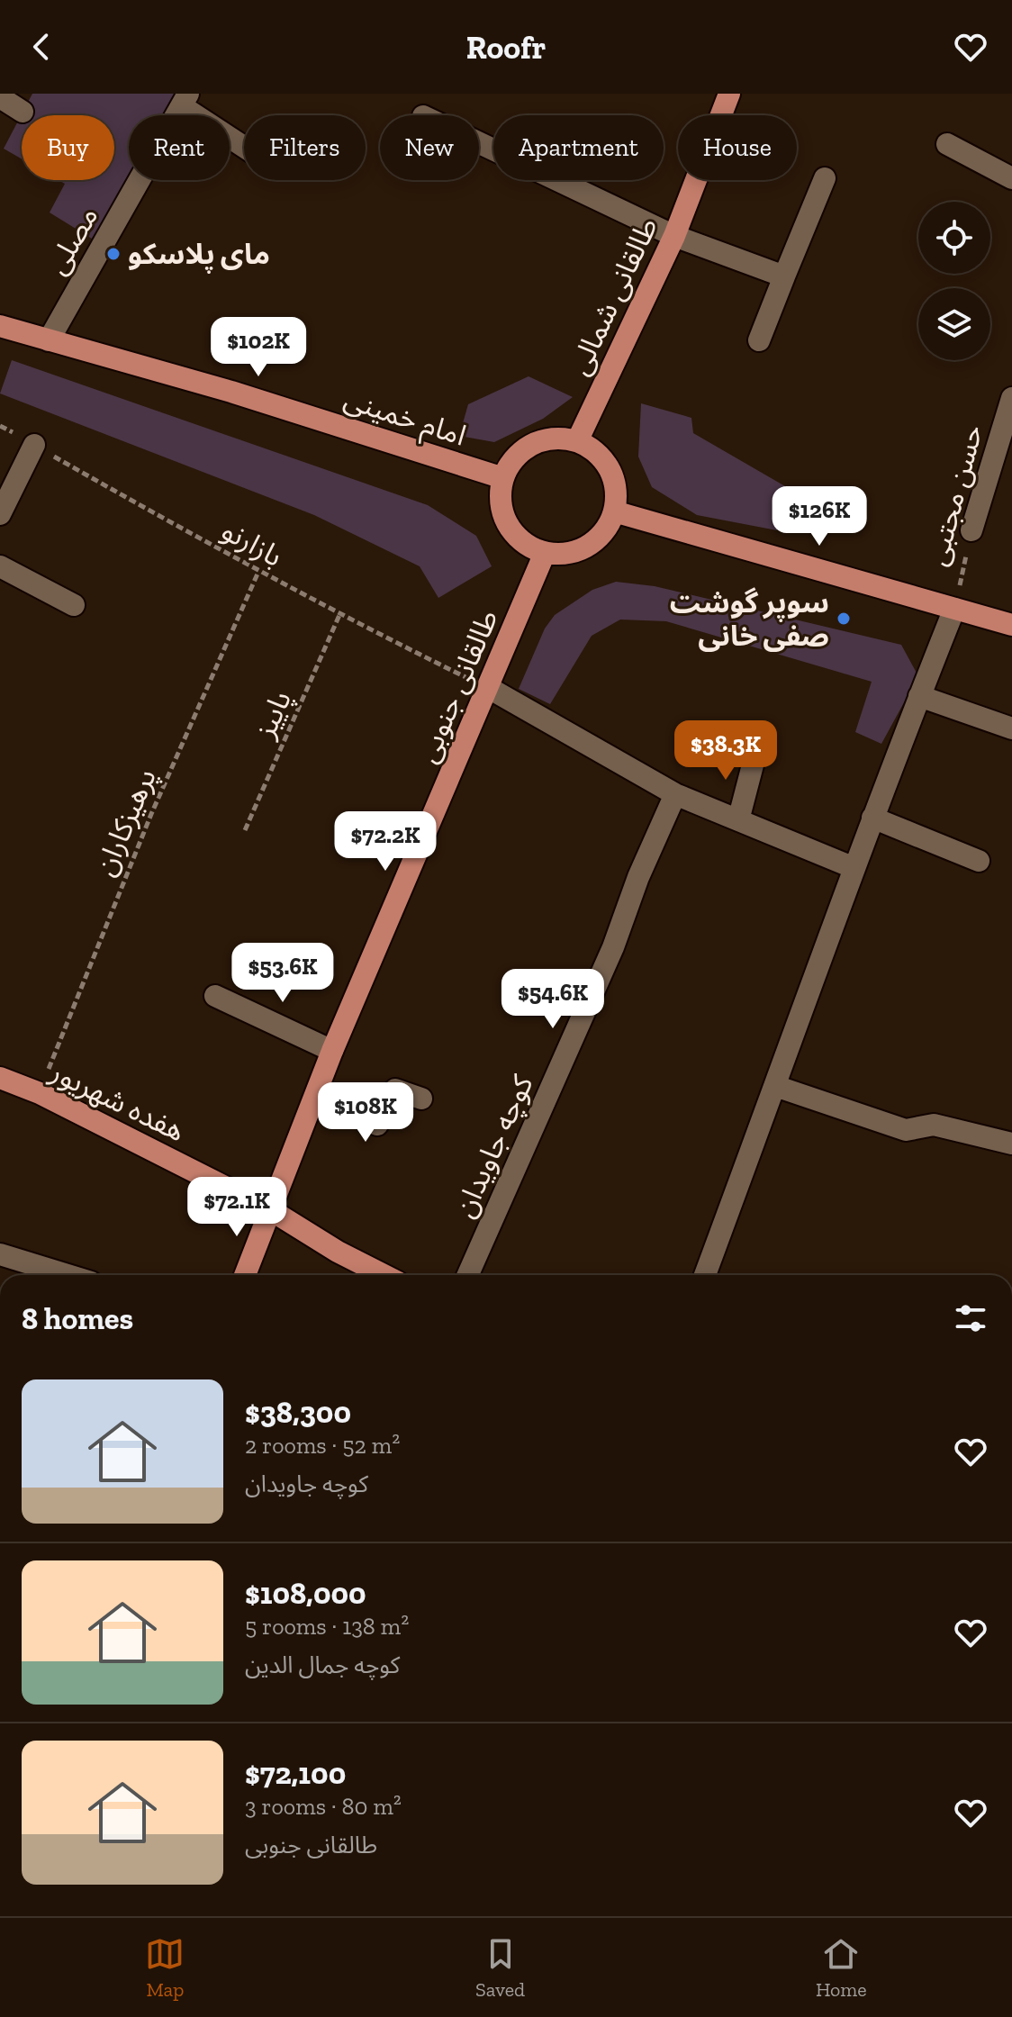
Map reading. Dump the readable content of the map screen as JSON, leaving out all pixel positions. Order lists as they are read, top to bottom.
{
  "streets": {
    "main road": [
      "طالقانی شمالی",
      "امام خمینی",
      "طالقانی جنوبی",
      "هفده شهریور"
    ],
    "street": ["مصلی", "حسن مجتبی", "کوچه جاویدان"],
    "path": ["بازارنو", "پاییز", "پرهیزکاران"]
  },
  "crossings": [
    ["مصلی", "امام خمینی"],
    ["طالقانی شمالی", "امام خمینی"],
    ["طالقانی شمالی", "طالقانی جنوبی"],
    ["امام خمینی", "طالقانی جنوبی"],
    ["بازارنو", "طالقانی جنوبی"],
    ["بازارنو", "پاییز"],
    ["بازارنو", "پرهیزکاران"],
    ["طالقانی جنوبی", "هفده شهریور"],
    ["پرهیزکاران", "هفده شهریور"]
  ],
  "places": ["مای پلاسکو", "سوپر گوشت صفی خانی"],
  "page": {
    "header": "Roofr",
    "chip": [
      "Buy",
      "Rent",
      "Filters",
      "New",
      "Apartment",
      "House"
    ],
    "price": [
      "$102K",
      "$126K",
      "$38.3K",
      "$72.2K",
      "$53.6K",
      "$54.6K",
      "$108K",
      "$72.1K"
    ],
    "heading": "8 homes",
    "list": [
      {
        "name": "$38,300",
        "note": "2 rooms · 52 m² · کوچه جاویدان"
      },
      {
        "name": "$108,000",
        "note": "5 rooms · 138 m² · کوچه جمال الدین"
      },
      {
        "name": "$72,100",
        "note": "3 rooms · 80 m² · طالقانی جنوبی"
      }
    ],
    "tabs": ["Map", "Saved", "Home"]
  }
}
